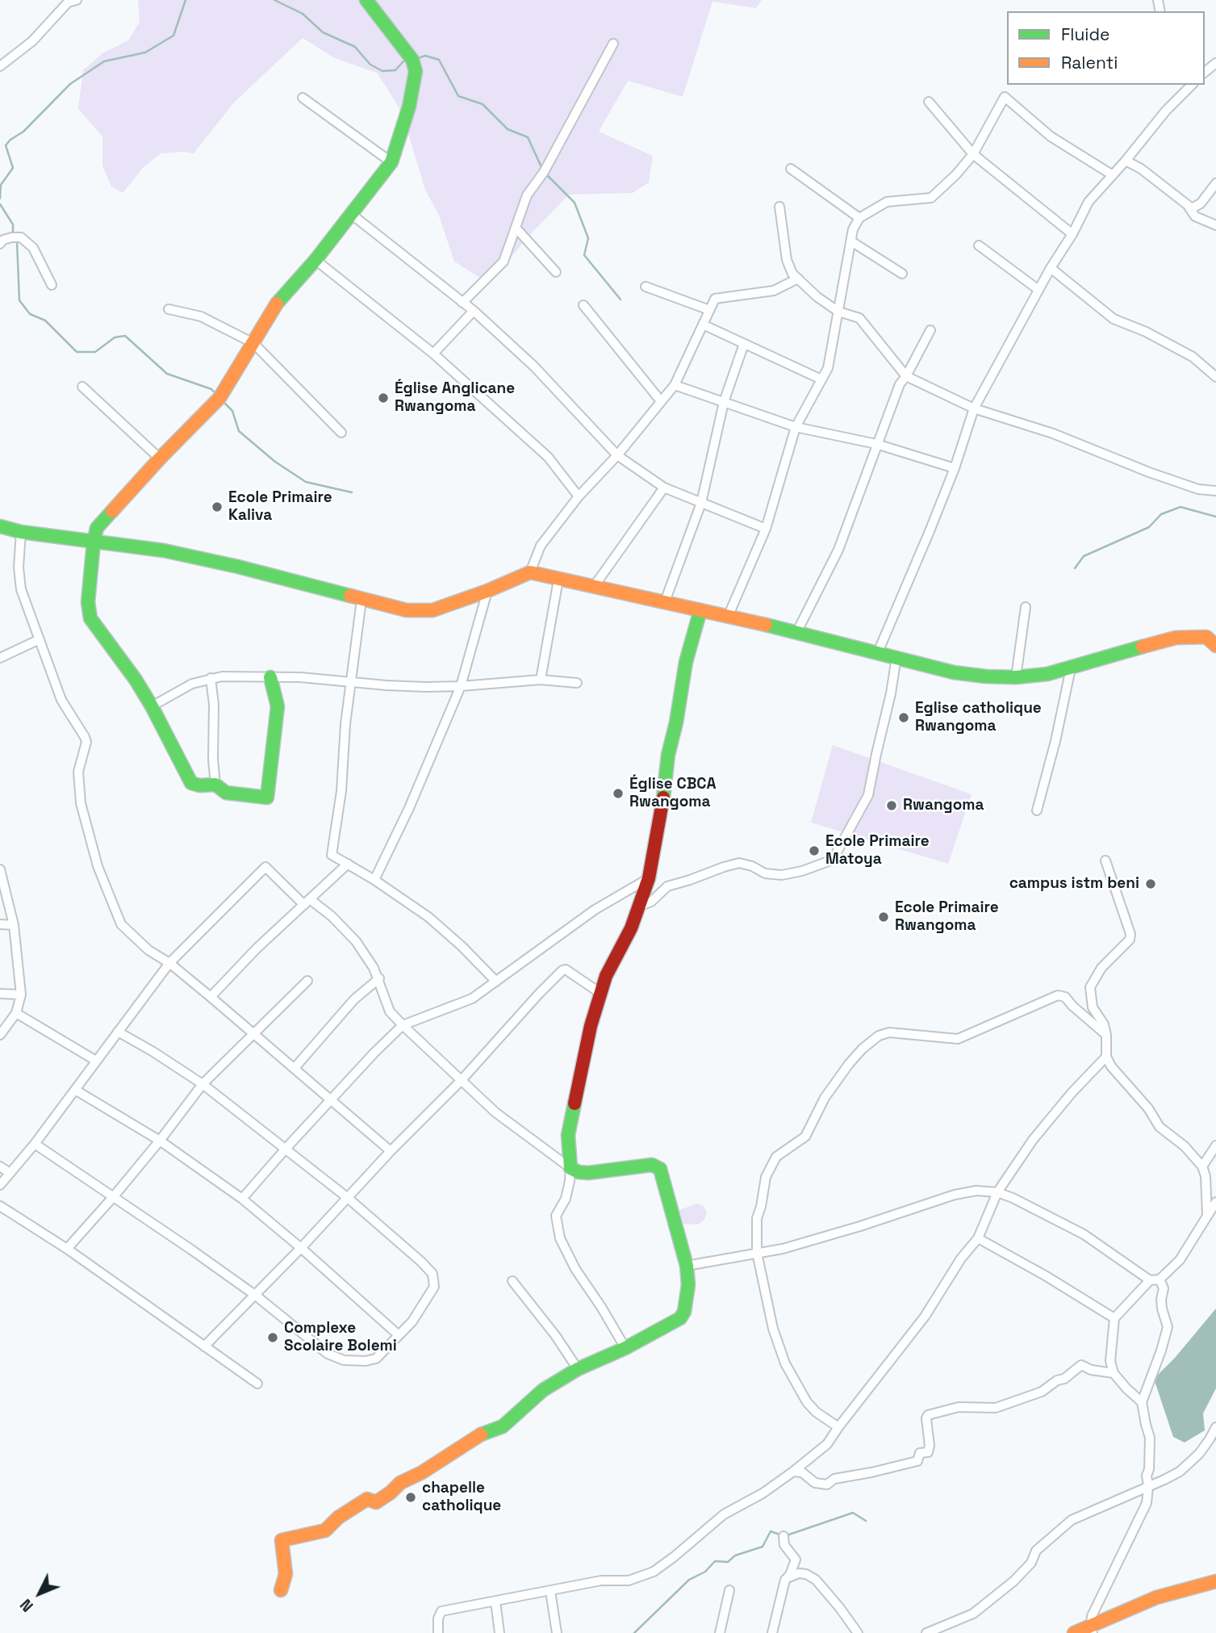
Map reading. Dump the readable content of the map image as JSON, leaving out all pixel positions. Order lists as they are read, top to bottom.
{
  "places": [
    "Église Anglicane Rwangoma",
    "Ecole Primaire Kaliva",
    "Eglise catholique Rwangoma",
    "Église CBCA Rwangoma",
    "Rwangoma",
    "Ecole Primaire Matoya",
    "campus istm beni",
    "Ecole Primaire Rwangoma",
    "Complexe Scolaire Bolemi",
    "chapelle catholique"
  ],
  "legend": ["Fluide", "Ralenti"],
  "north": "bottom left"
}
